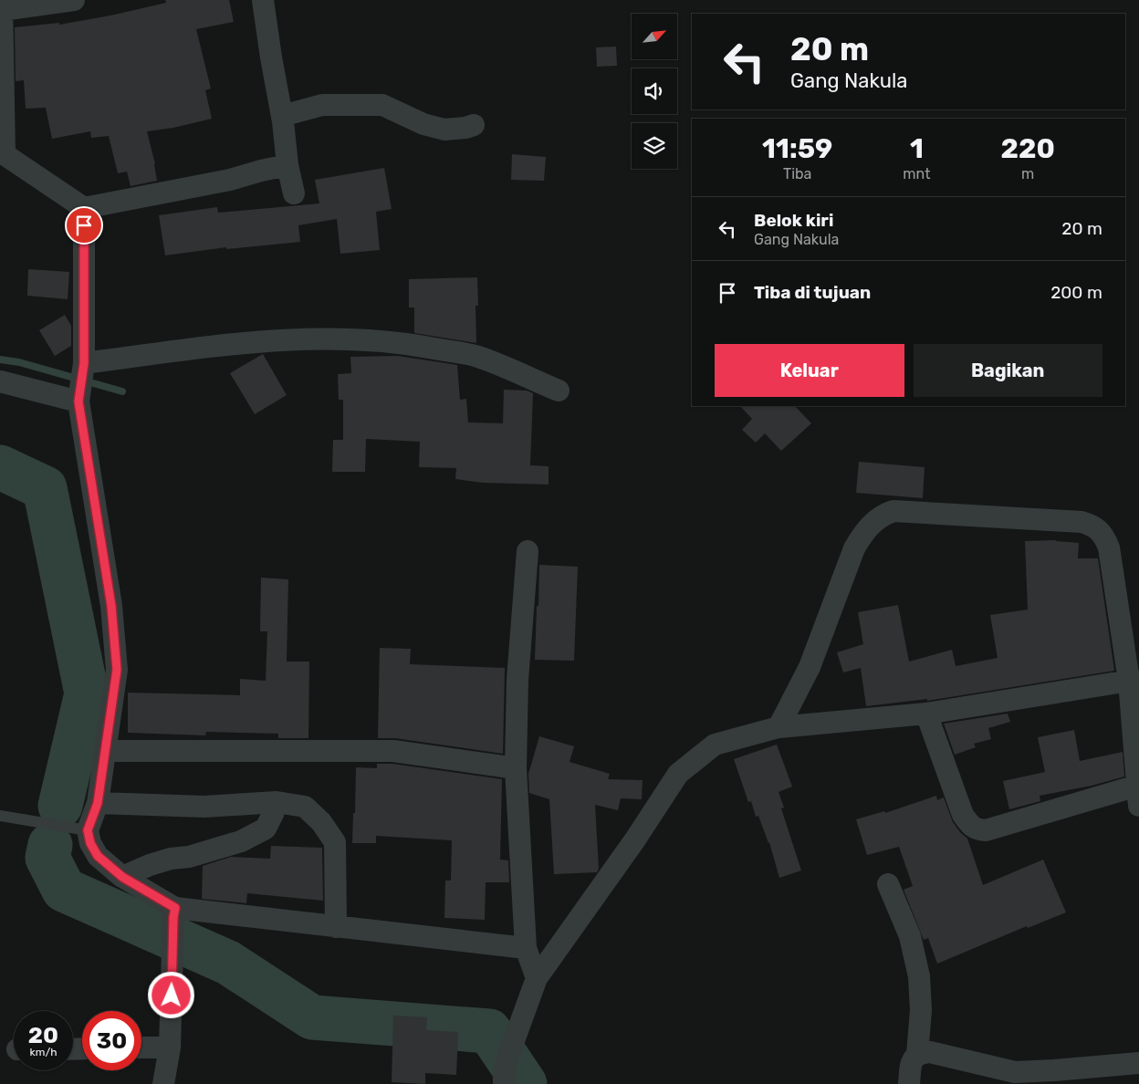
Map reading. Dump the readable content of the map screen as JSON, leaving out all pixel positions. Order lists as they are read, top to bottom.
{
  "north": "top right",
  "page": {
    "turn": ["20 m", "Gang Nakula"],
    "eta": [
      "11:59",
      "Tiba",
      "1",
      "mnt",
      "220",
      "m"
    ],
    "list": [
      {
        "name": "Belok kiri",
        "note": "Gang Nakula",
        "value": "20 m"
      },
      {
        "name": "Tiba di tujuan",
        "value": "200 m"
      }
    ],
    "buttons": ["Keluar", "Bagikan"],
    "speed": "20 km/h",
    "limit": "30"
  }
}
